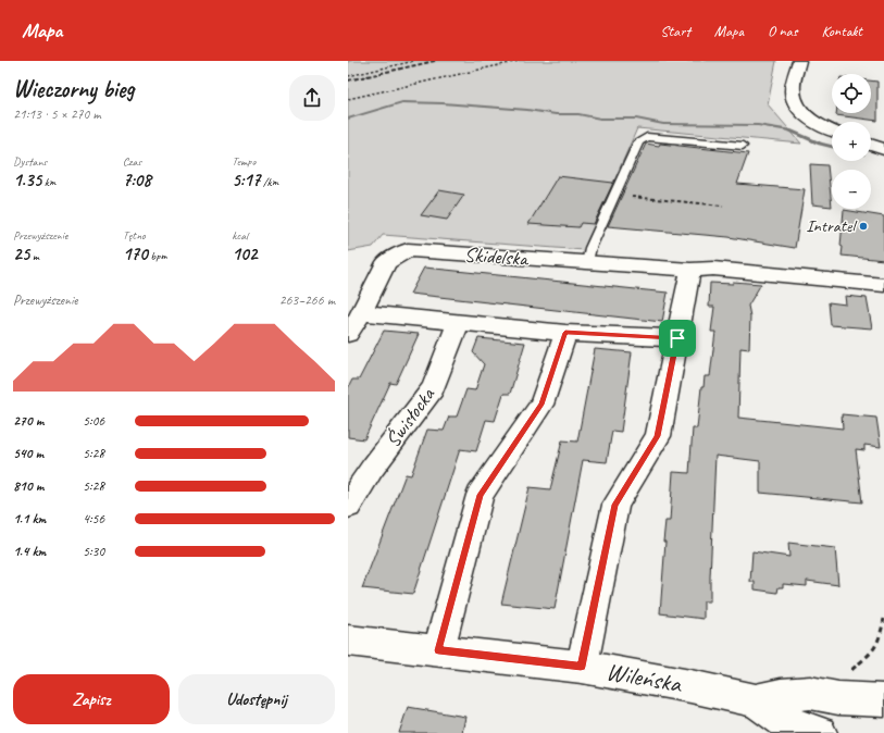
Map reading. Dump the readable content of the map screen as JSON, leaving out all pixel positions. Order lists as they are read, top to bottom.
{
  "streets": {
    "street": ["Skidelska", "Świsłocka", "Wileńska"]
  },
  "places": ["Intratel"],
  "page": {
    "header": "Mapa",
    "nav": [
      "Start",
      "Mapa",
      "O nas",
      "Kontakt"
    ],
    "heading": ["Wieczorny bieg", "21:13 · 5 × 270 m"],
    "map_buttons": ["+", "−"],
    "stats": [
      ["Dystans", "1.35 km"],
      ["Czas", "7:08"],
      ["Tempo", "5:17 /km"],
      ["Przewyższenie", "25 m"],
      ["Tętno", "170 bpm"],
      ["kcal", "102"]
    ],
    "chart": ["Przewyższenie", "263–266 m"],
    "list": [
      {
        "name": "270 m",
        "note": "5:06"
      },
      {
        "name": "540 m",
        "note": "5:28"
      },
      {
        "name": "810 m",
        "note": "5:28"
      },
      {
        "name": "1.1 km",
        "note": "4:56"
      },
      {
        "name": "1.4 km",
        "note": "5:30"
      }
    ],
    "buttons": ["Zapisz", "Udostępnij"]
  }
}
